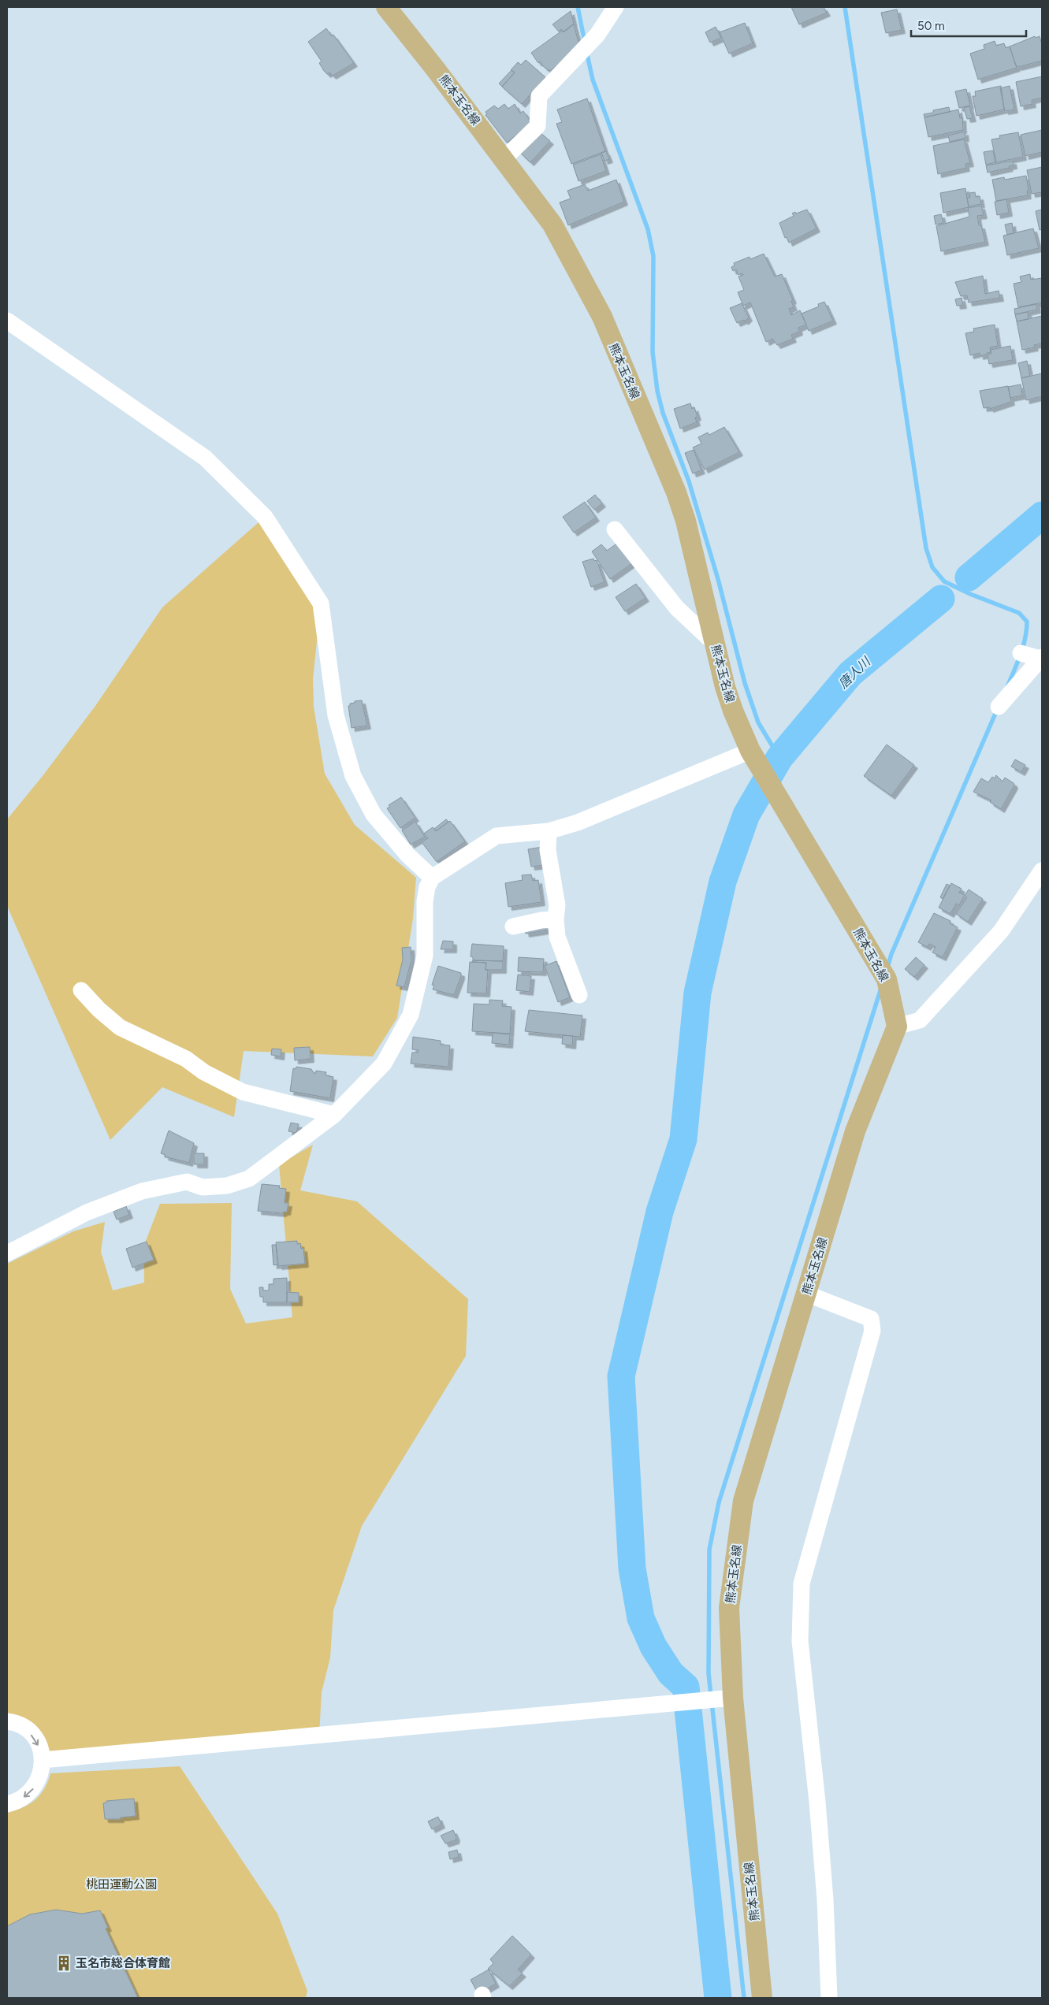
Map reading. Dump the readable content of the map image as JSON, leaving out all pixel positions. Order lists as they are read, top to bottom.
{
  "streets": {
    "main road": ["熊本玉名線"]
  },
  "water": ["唐人川"],
  "parks": ["桃田運動公園"],
  "places": {
    "building": ["玉名市総合体育館"]
  },
  "scale_bar": "50 m"
}
